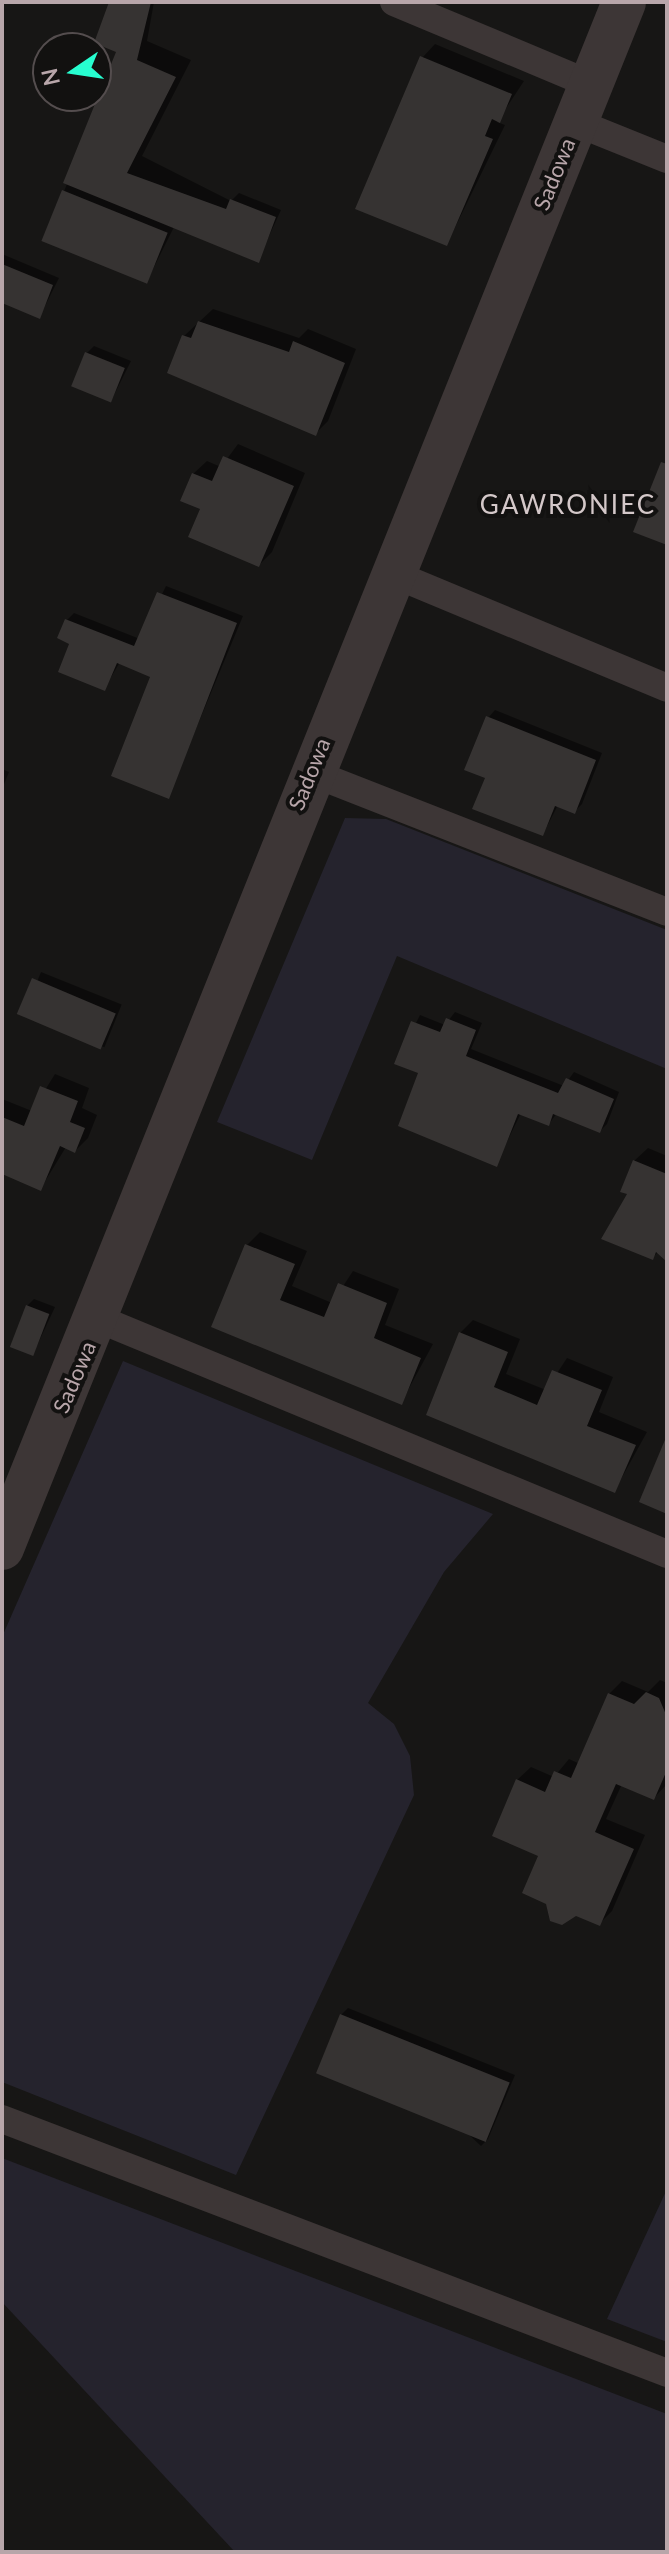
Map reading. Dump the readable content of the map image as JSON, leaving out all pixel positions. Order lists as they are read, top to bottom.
{
  "streets": {
    "street": ["Sadowa"]
  },
  "districts": ["GAWRONIEC"],
  "north": "left"
}
